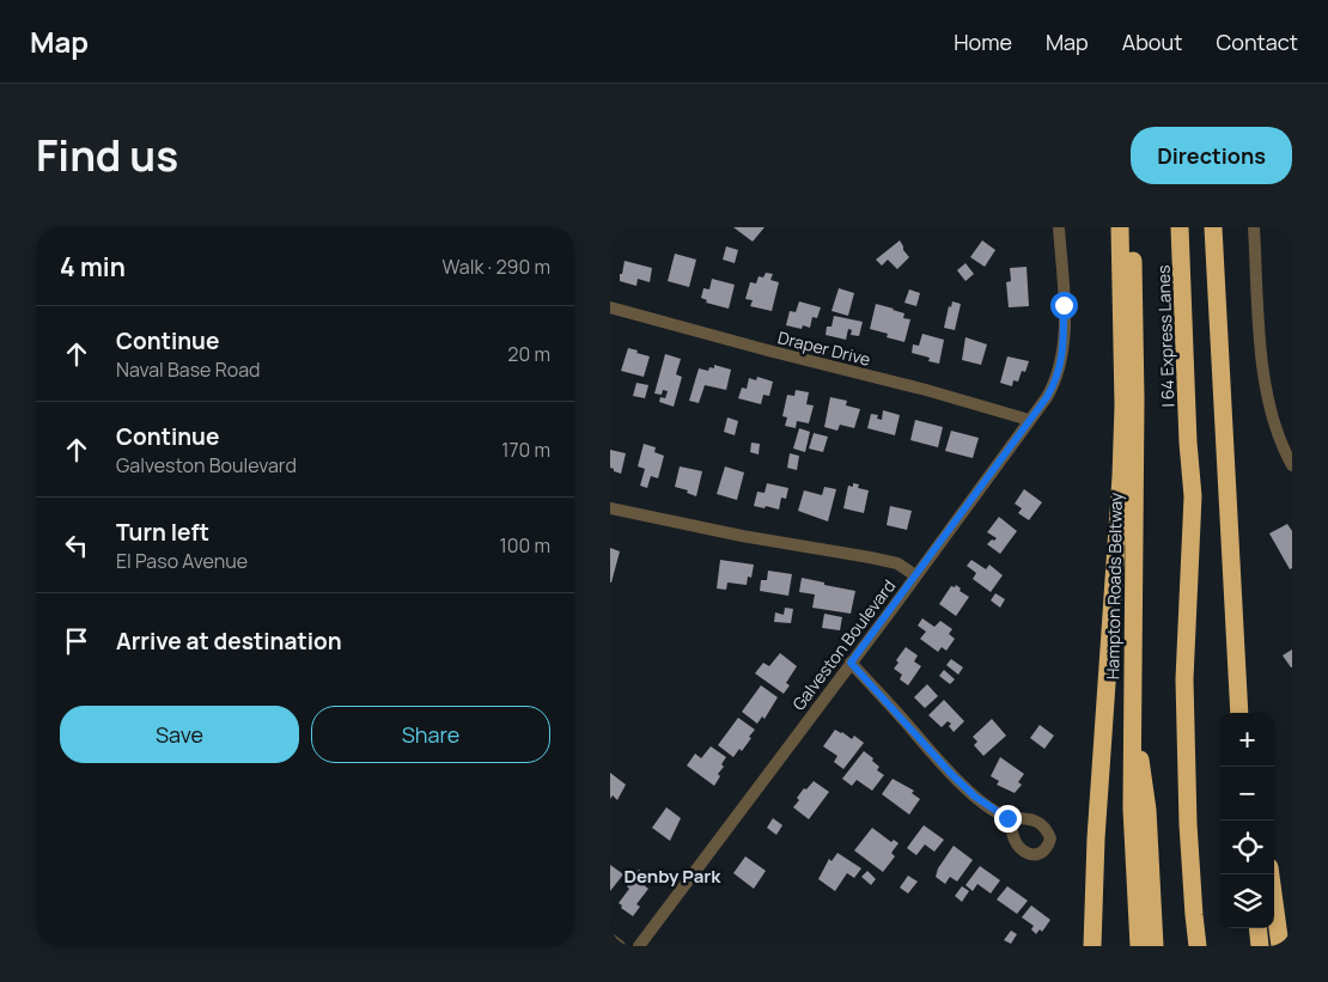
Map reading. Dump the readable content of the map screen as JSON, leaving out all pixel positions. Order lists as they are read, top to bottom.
{
  "streets": {
    "highway": ["I 64 Express Lanes", "Hampton Roads Beltway"],
    "street": ["Draper Drive", "Galveston Boulevard"]
  },
  "crossings": [
    ["Draper Drive", "Galveston Boulevard"]
  ],
  "districts": ["Denby Park"],
  "page": {
    "header": "Map",
    "nav": [
      "Home",
      "Map",
      "About",
      "Contact"
    ],
    "title": "Find us",
    "buttons": [
      "Directions",
      ["Save", "Share"]
    ],
    "heading": ["4 min", "Walk · 290 m"],
    "list": [
      ["Continue", "Naval Base Road", "20 m"],
      ["Continue", "Galveston Boulevard", "170 m"],
      ["Turn left", "El Paso Avenue", "100 m"],
      "Arrive at destination"
    ],
    "map_buttons": ["+", "−"]
  }
}
